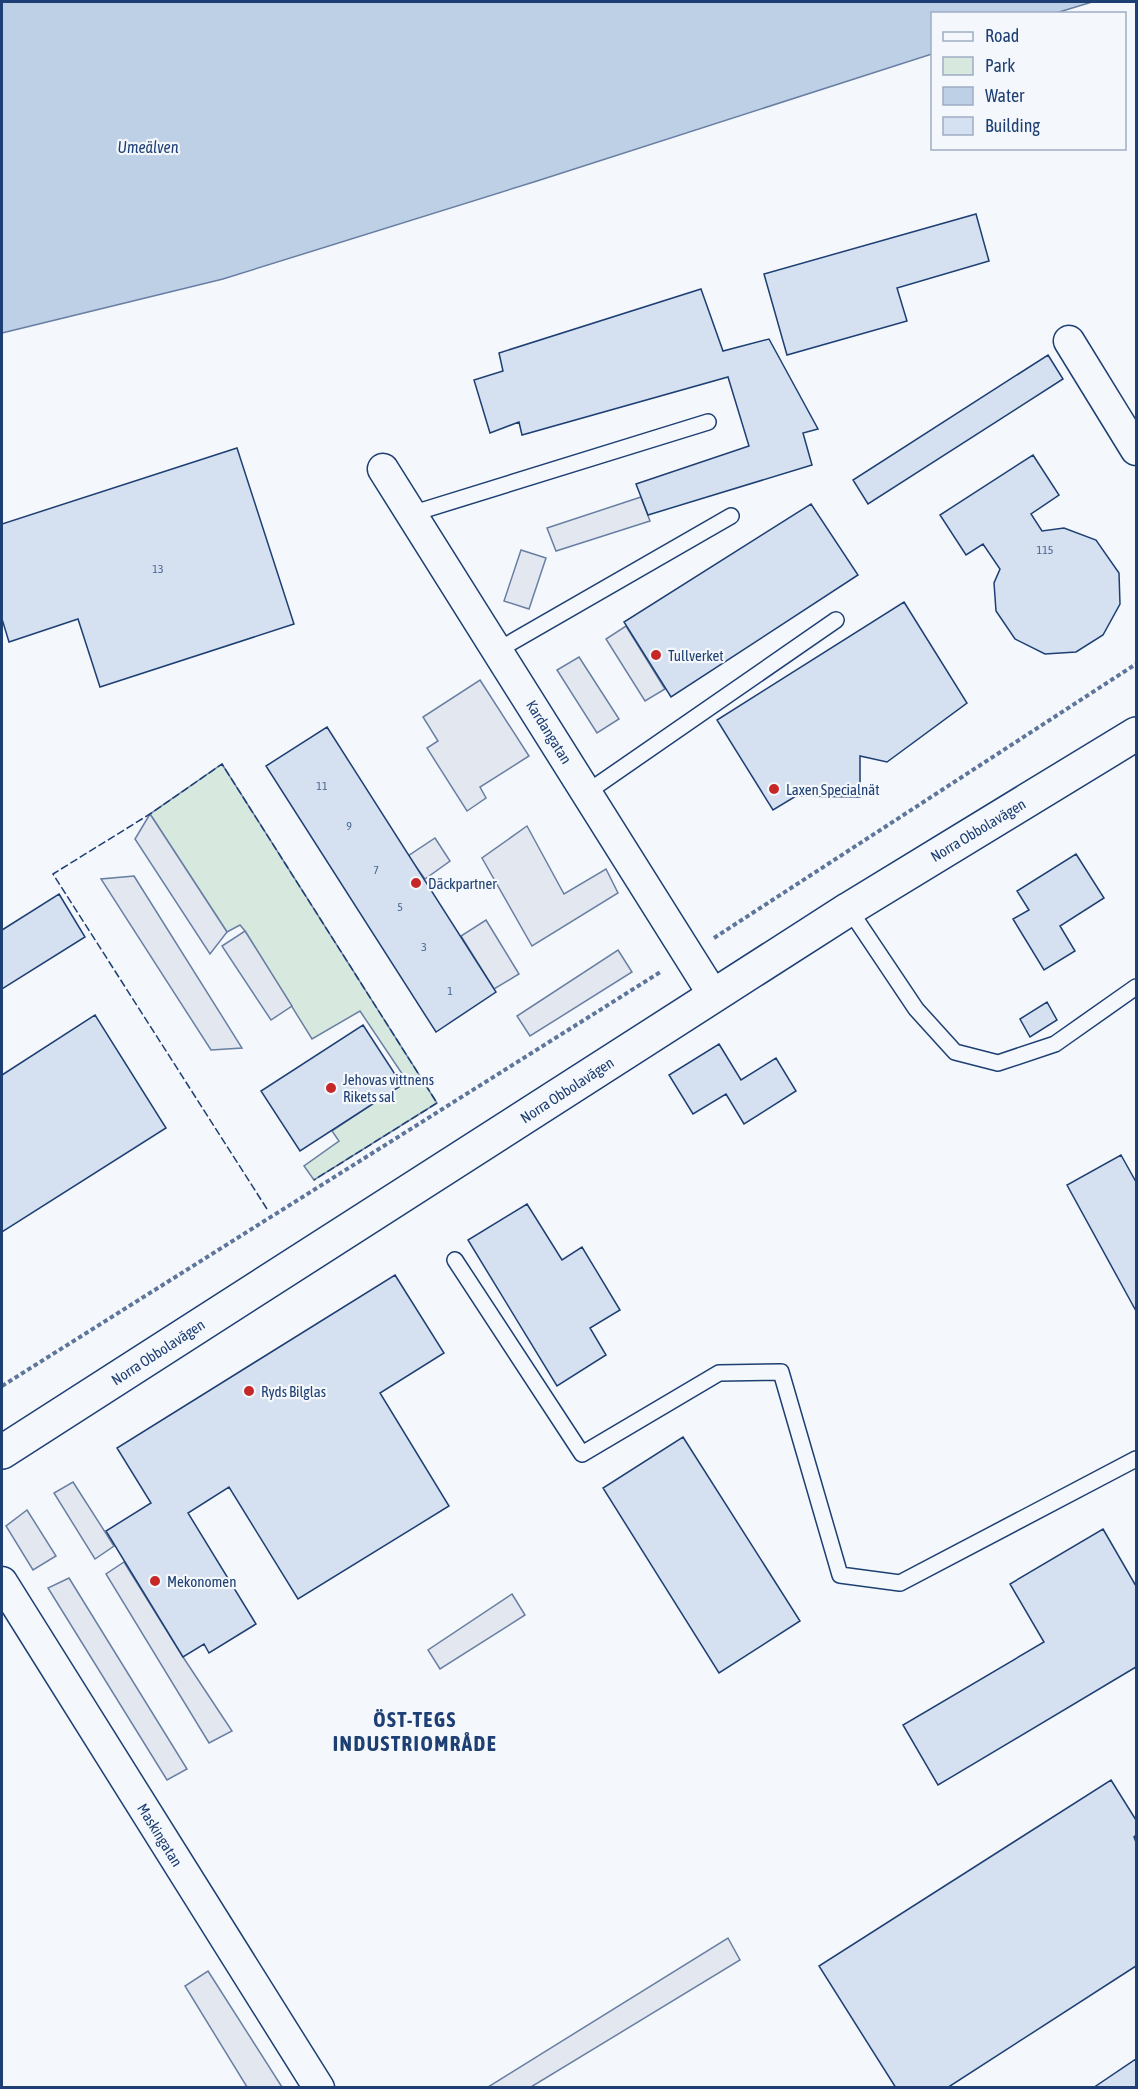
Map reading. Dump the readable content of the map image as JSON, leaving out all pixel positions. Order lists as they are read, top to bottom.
{
  "streets": {
    "street": ["Kardangatan", "Norra Obbolavägen", "Maskingatan"]
  },
  "crossings": [
    ["Kardangatan", "Norra Obbolavägen"]
  ],
  "districts": ["ÖST-TEGS INDUSTRIOMRÅDE"],
  "water": ["Umeälven"],
  "places": [
    "Tullverket",
    "Laxen Specialnät",
    "Däckpartner",
    "Jehovas vittnens Rikets sal",
    "Ryds Bilglas",
    "Mekonomen"
  ],
  "house_numbers": [
    "115",
    "13",
    "11",
    "9",
    "7",
    "5",
    "3",
    "1"
  ],
  "legend": [
    "Road",
    "Park",
    "Water",
    "Building"
  ]
}
